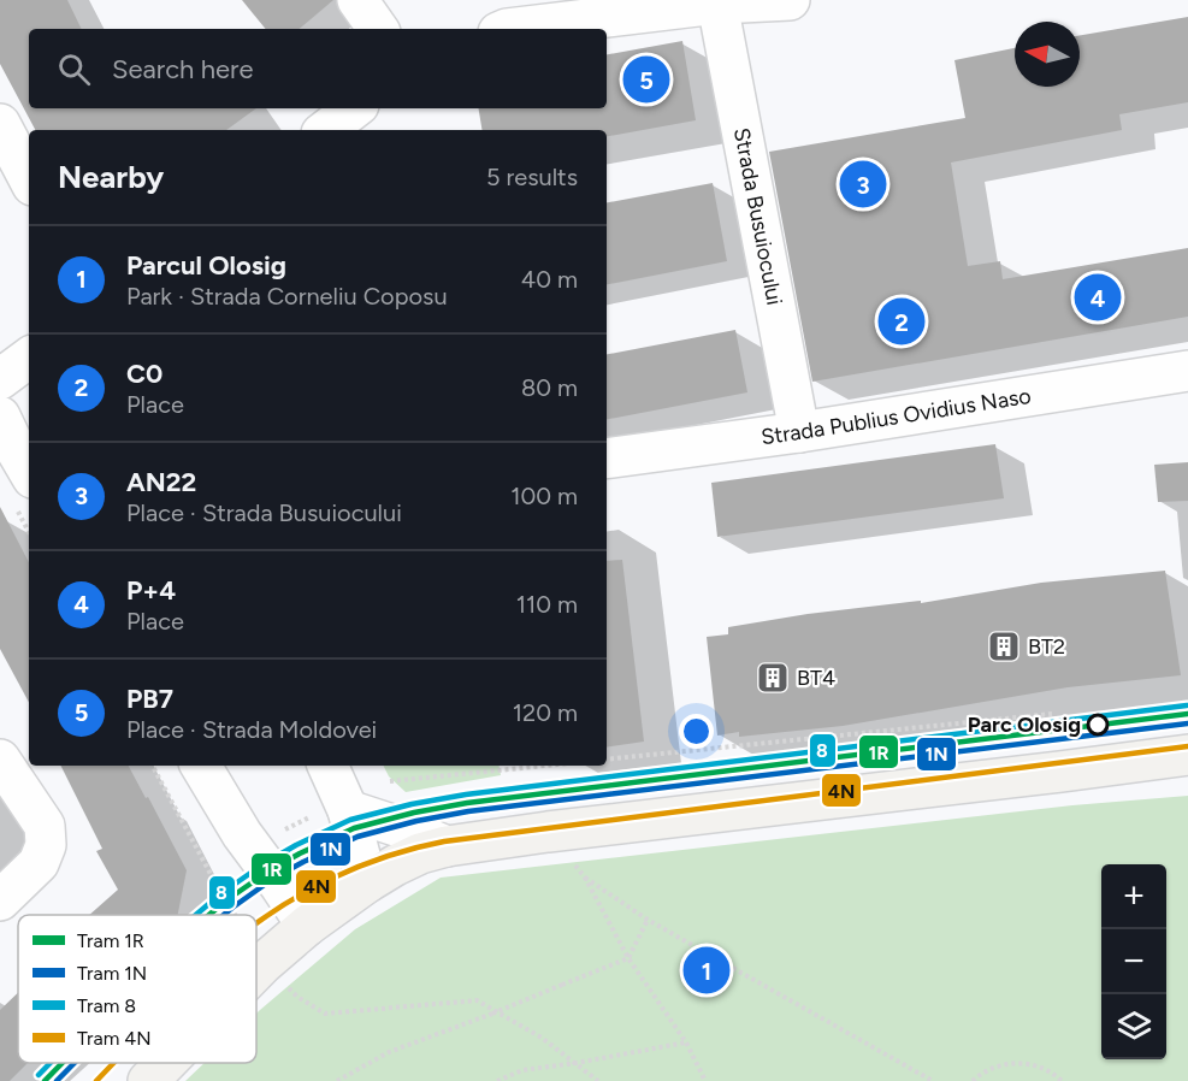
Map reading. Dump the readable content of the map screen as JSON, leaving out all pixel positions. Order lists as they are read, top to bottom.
{
  "streets": {
    "street": ["Strada Busuiocului", "Strada Publius Ovidius Naso"]
  },
  "crossings": [
    ["Strada Busuiocului", "Strada Publius Ovidius Naso"]
  ],
  "places": {
    "building": ["BT2", "BT4"],
    "other": ["Parc Olosig"]
  },
  "lines": [
    "tram line 8",
    "tram line 1R",
    "tram line 1N",
    "tram line 4N"
  ],
  "legend": [
    "Tram 1R",
    "Tram 1N",
    "Tram 8",
    "Tram 4N"
  ],
  "north": "left",
  "page": {
    "search": "Search here",
    "pins": [
      "5",
      "3",
      "4",
      "2",
      "1"
    ],
    "heading": ["Nearby", "5 results"],
    "list": [
      {
        "mark": "1",
        "name": "Parcul Olosig",
        "note": "Park · Strada Corneliu Coposu",
        "value": "40 m"
      },
      {
        "mark": "2",
        "name": "C0",
        "note": "Place",
        "value": "80 m"
      },
      {
        "mark": "3",
        "name": "AN22",
        "note": "Place · Strada Busuiocului",
        "value": "100 m"
      },
      {
        "mark": "4",
        "name": "P+4",
        "note": "Place",
        "value": "110 m"
      },
      {
        "mark": "5",
        "name": "PB7",
        "note": "Place · Strada Moldovei",
        "value": "120 m"
      }
    ],
    "map_buttons": ["+", "−"]
  }
}
